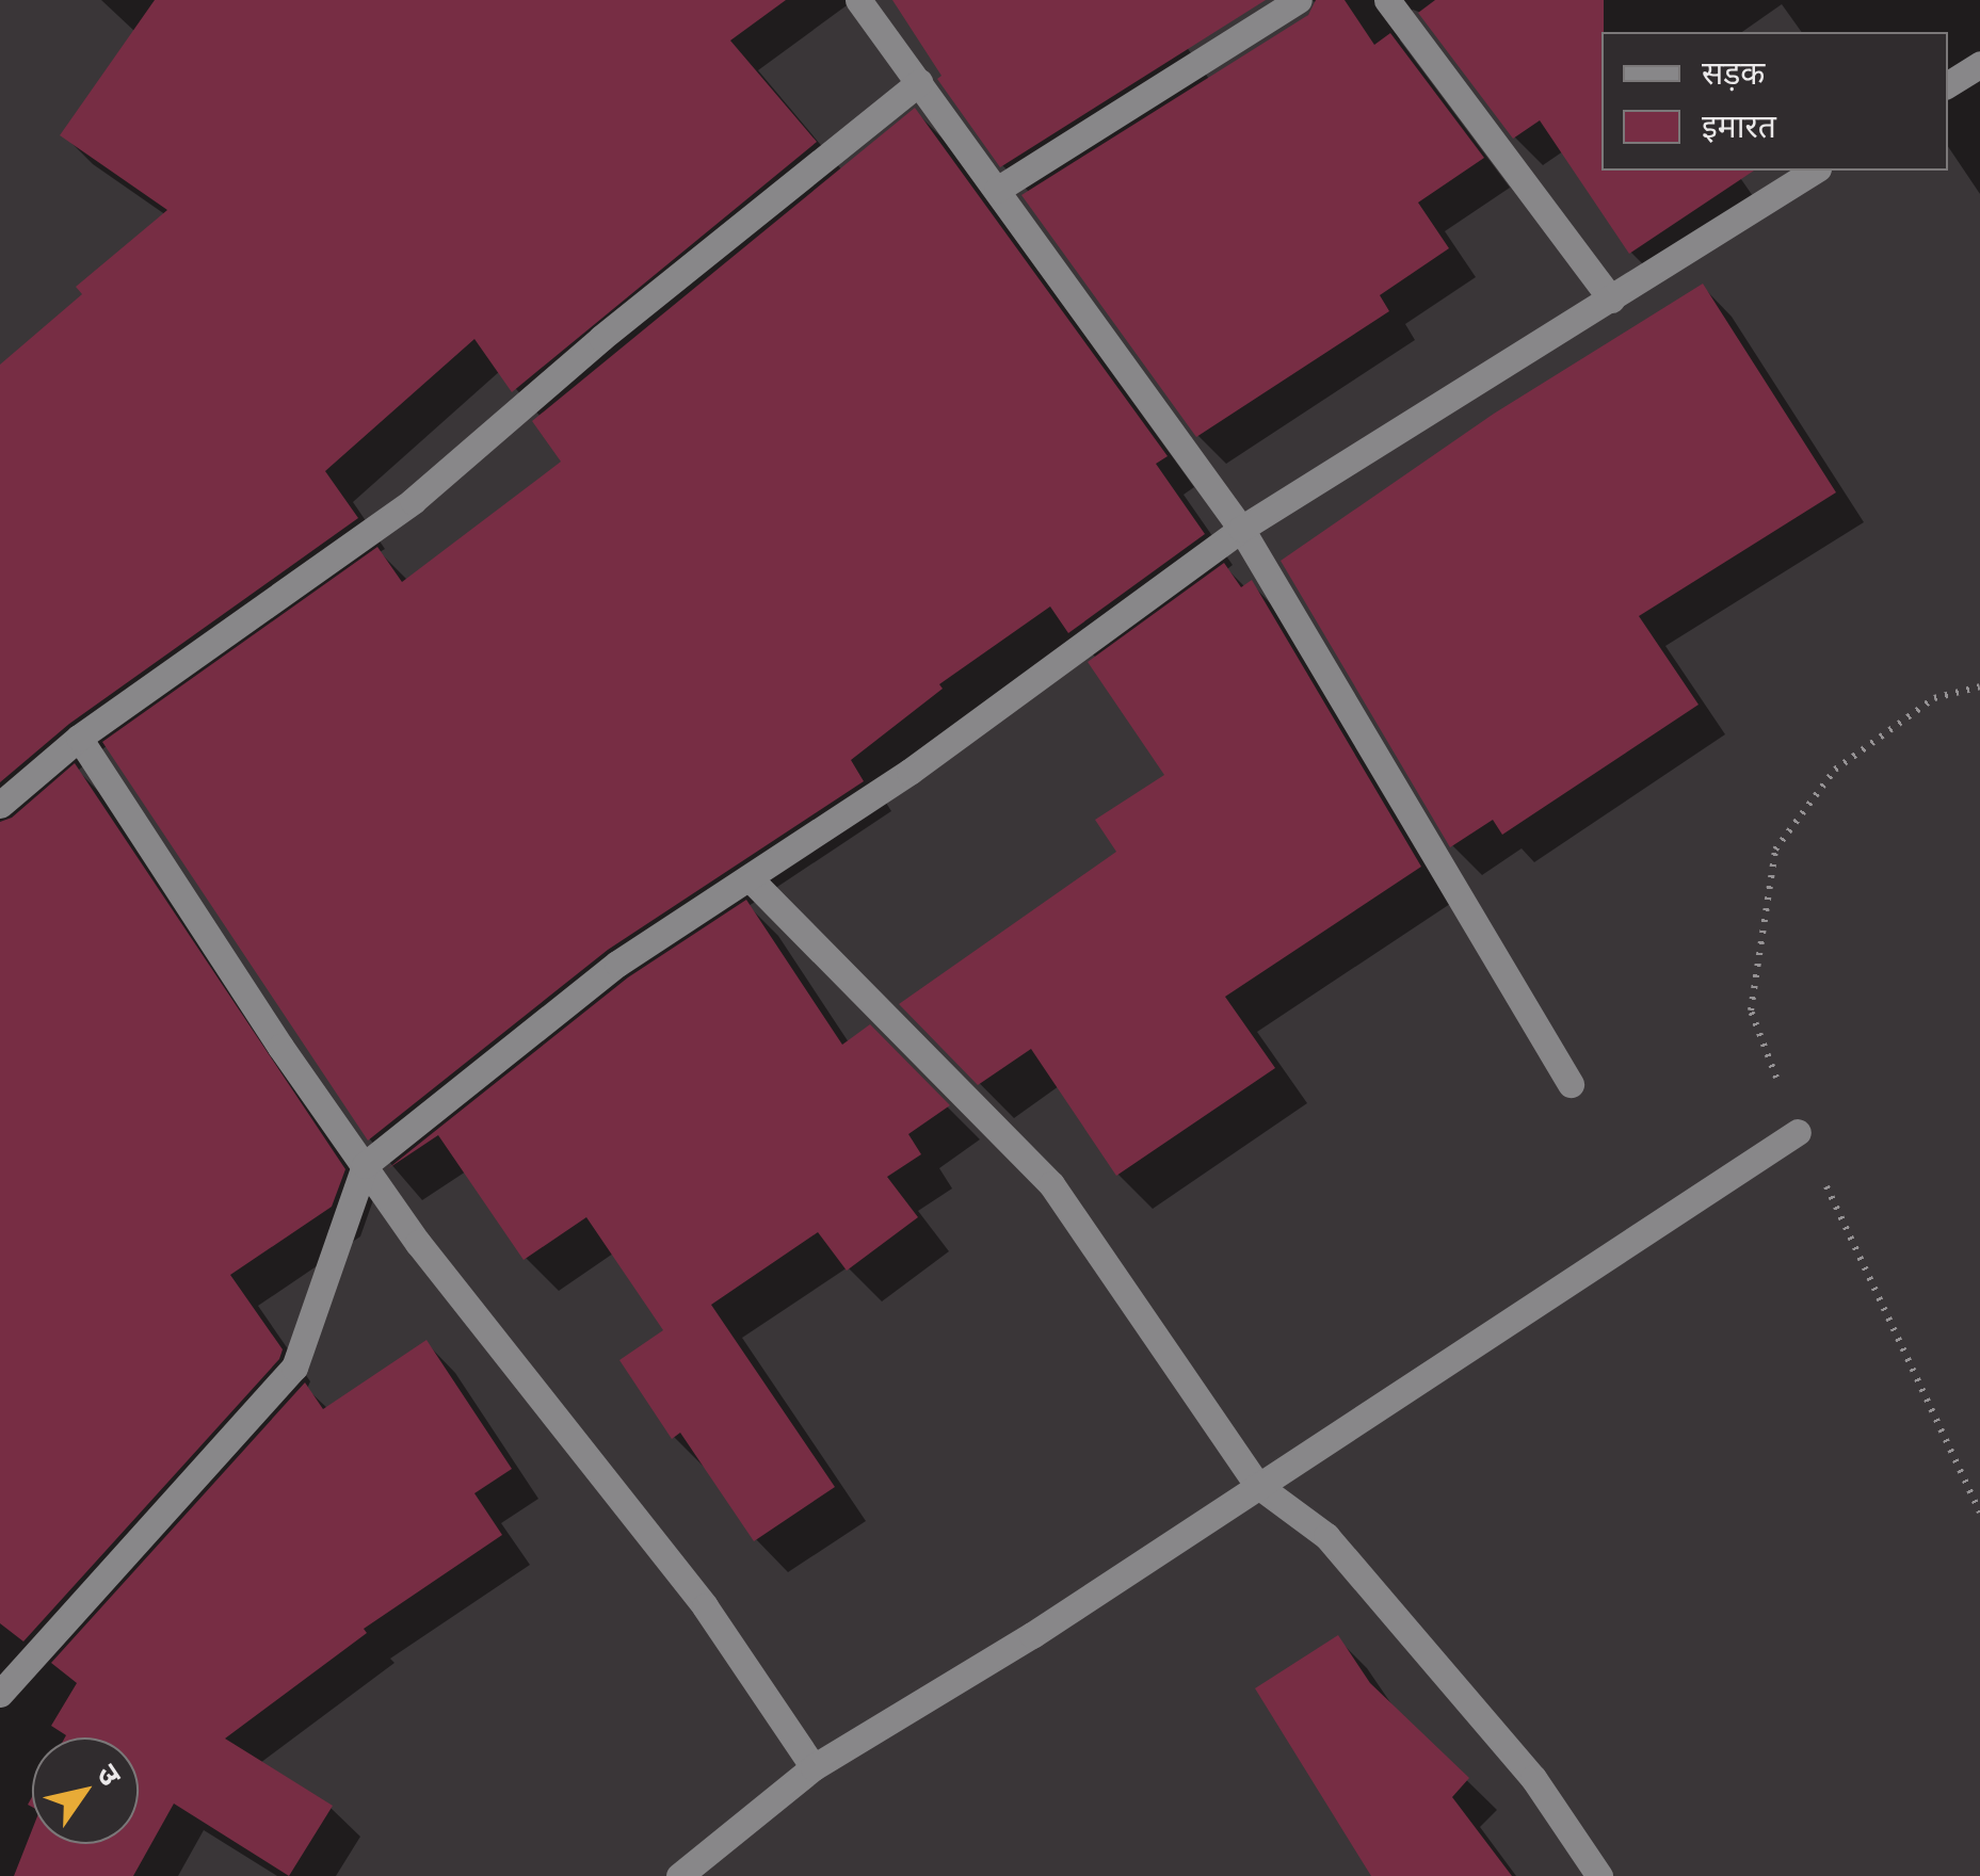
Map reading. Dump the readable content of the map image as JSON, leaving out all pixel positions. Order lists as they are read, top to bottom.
{
  "legend": ["सड़क", "इमारत"],
  "north": "top right"
}
